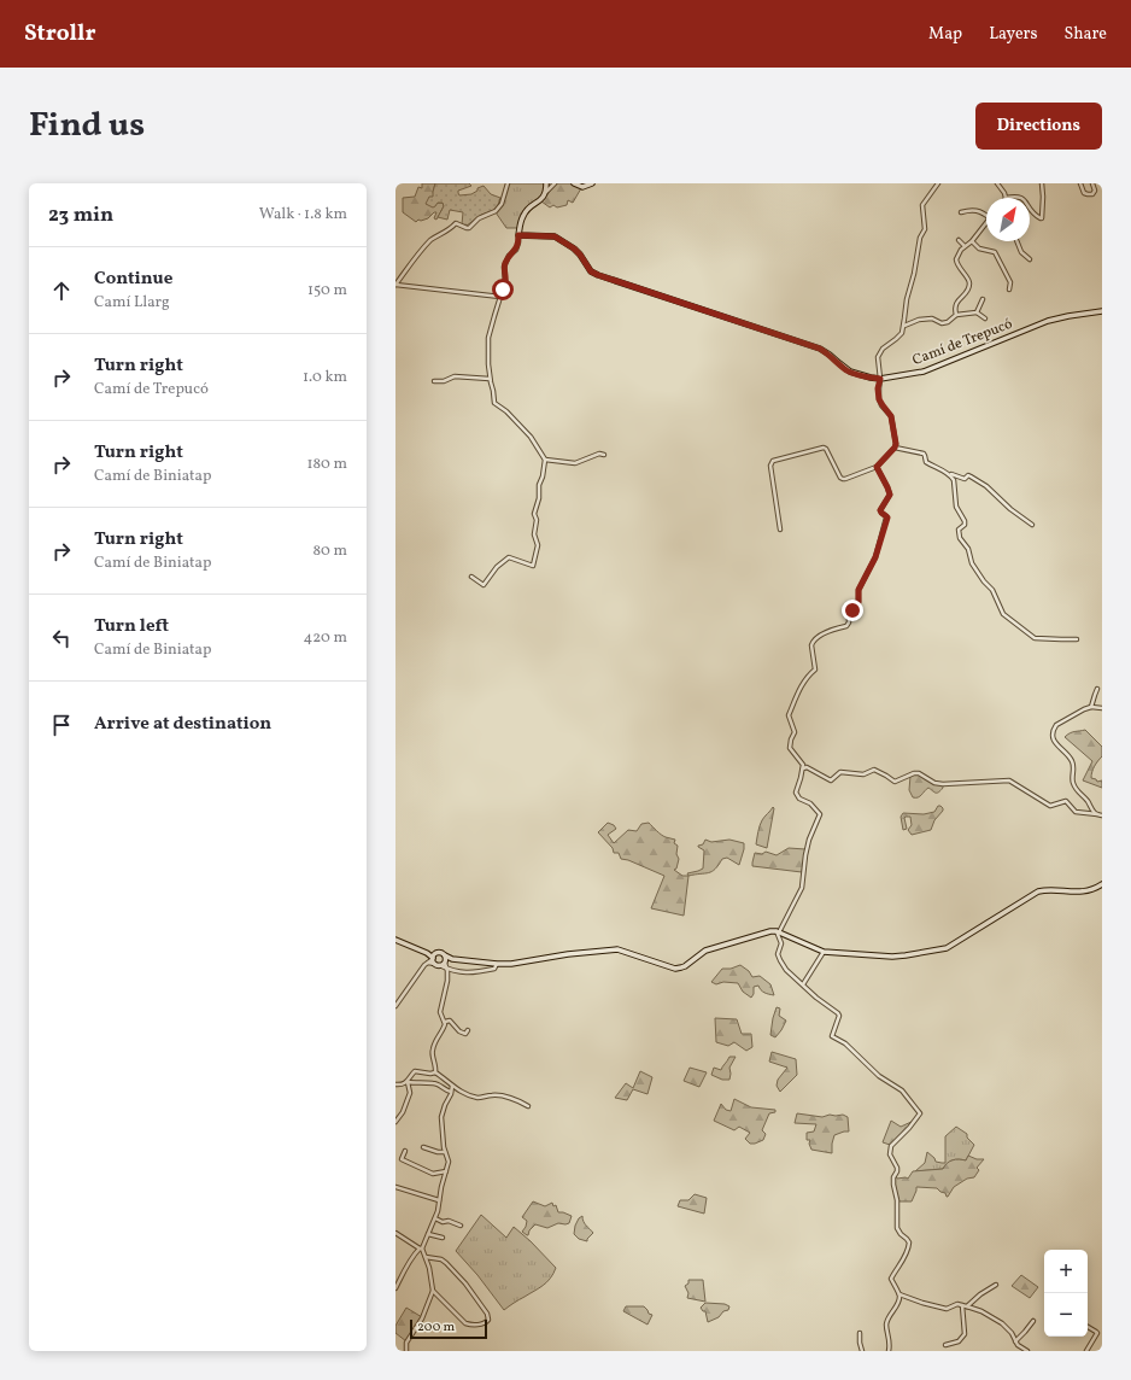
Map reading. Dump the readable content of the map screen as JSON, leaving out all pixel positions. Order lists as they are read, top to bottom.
{
  "streets": {
    "main road": ["Camí de Trepucó"]
  },
  "scale_bar": "200 m",
  "north": "top right",
  "page": {
    "header": "Strollr",
    "nav": ["Map", "Layers", "Share"],
    "title": "Find us",
    "buttons": "Directions",
    "heading": ["23 min", "Walk · 1.8 km"],
    "list": [
      ["Continue", "Camí Llarg", "150 m"],
      ["Turn right", "Camí de Trepucó", "1.0 km"],
      ["Turn right", "Camí de Biniatap", "180 m"],
      ["Turn right", "Camí de Biniatap", "80 m"],
      ["Turn left", "Camí de Biniatap", "420 m"],
      "Arrive at destination"
    ],
    "map_buttons": ["+", "−"],
    "scale": "200 m"
  }
}
